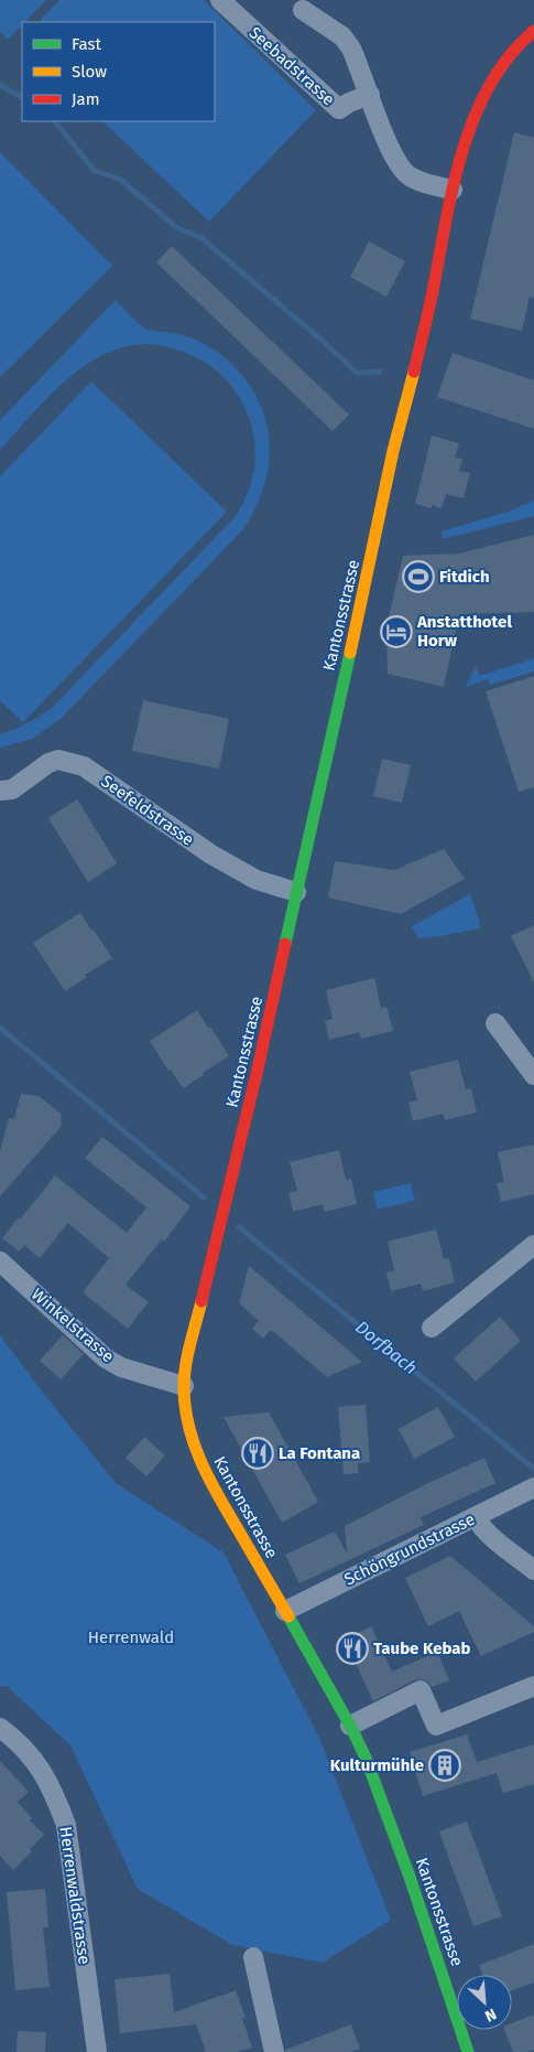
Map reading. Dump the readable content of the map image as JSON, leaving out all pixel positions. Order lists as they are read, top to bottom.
{
  "streets": {
    "main road": ["Kantonsstrasse"],
    "street": [
      "Seebadstrasse",
      "Seefeldstrasse",
      "Winkelstrasse",
      "Schöngrundstrasse",
      "Herrenwaldstrasse"
    ]
  },
  "crossings": [
    ["Kantonsstrasse", "Seefeldstrasse"],
    ["Kantonsstrasse", "Winkelstrasse"],
    ["Kantonsstrasse", "Schöngrundstrasse"]
  ],
  "water": ["Dorfbach"],
  "parks": ["Herrenwald"],
  "places": {
    "sports": ["Fitdich"],
    "hotel": ["Anstatthotel Horw"],
    "restaurant": ["La Fontana", "Taube Kebab"],
    "building": ["Kulturmühle"]
  },
  "legend": ["Fast", "Slow", "Jam"],
  "north": "bottom right"
}
